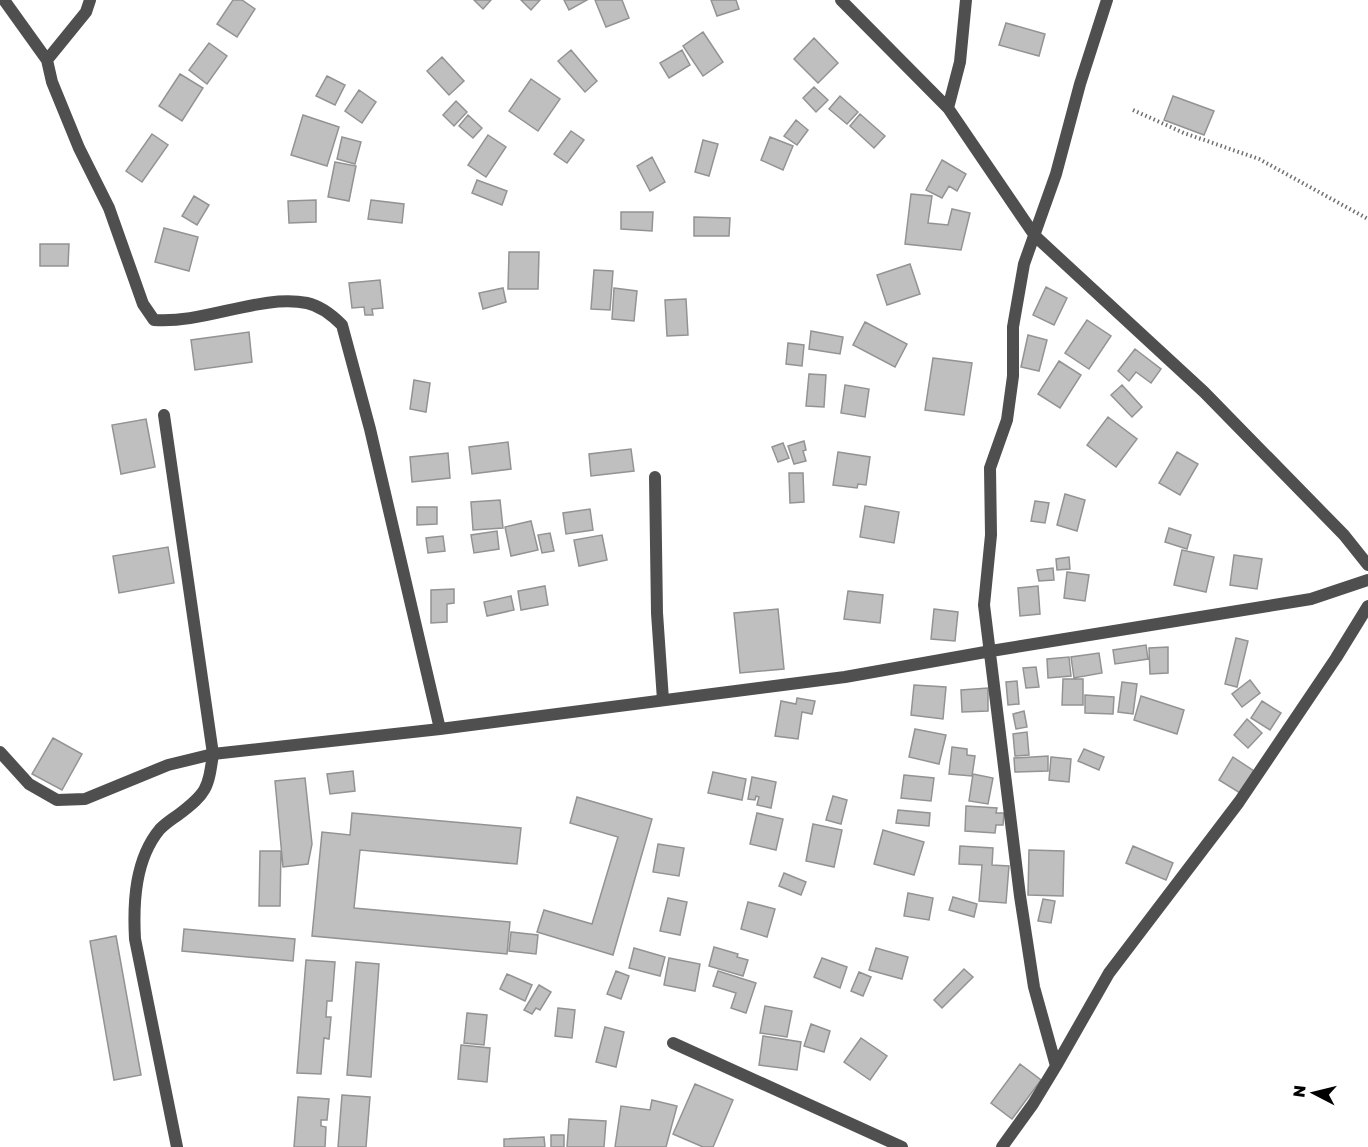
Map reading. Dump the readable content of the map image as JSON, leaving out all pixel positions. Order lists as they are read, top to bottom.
{
  "north": "left"
}
